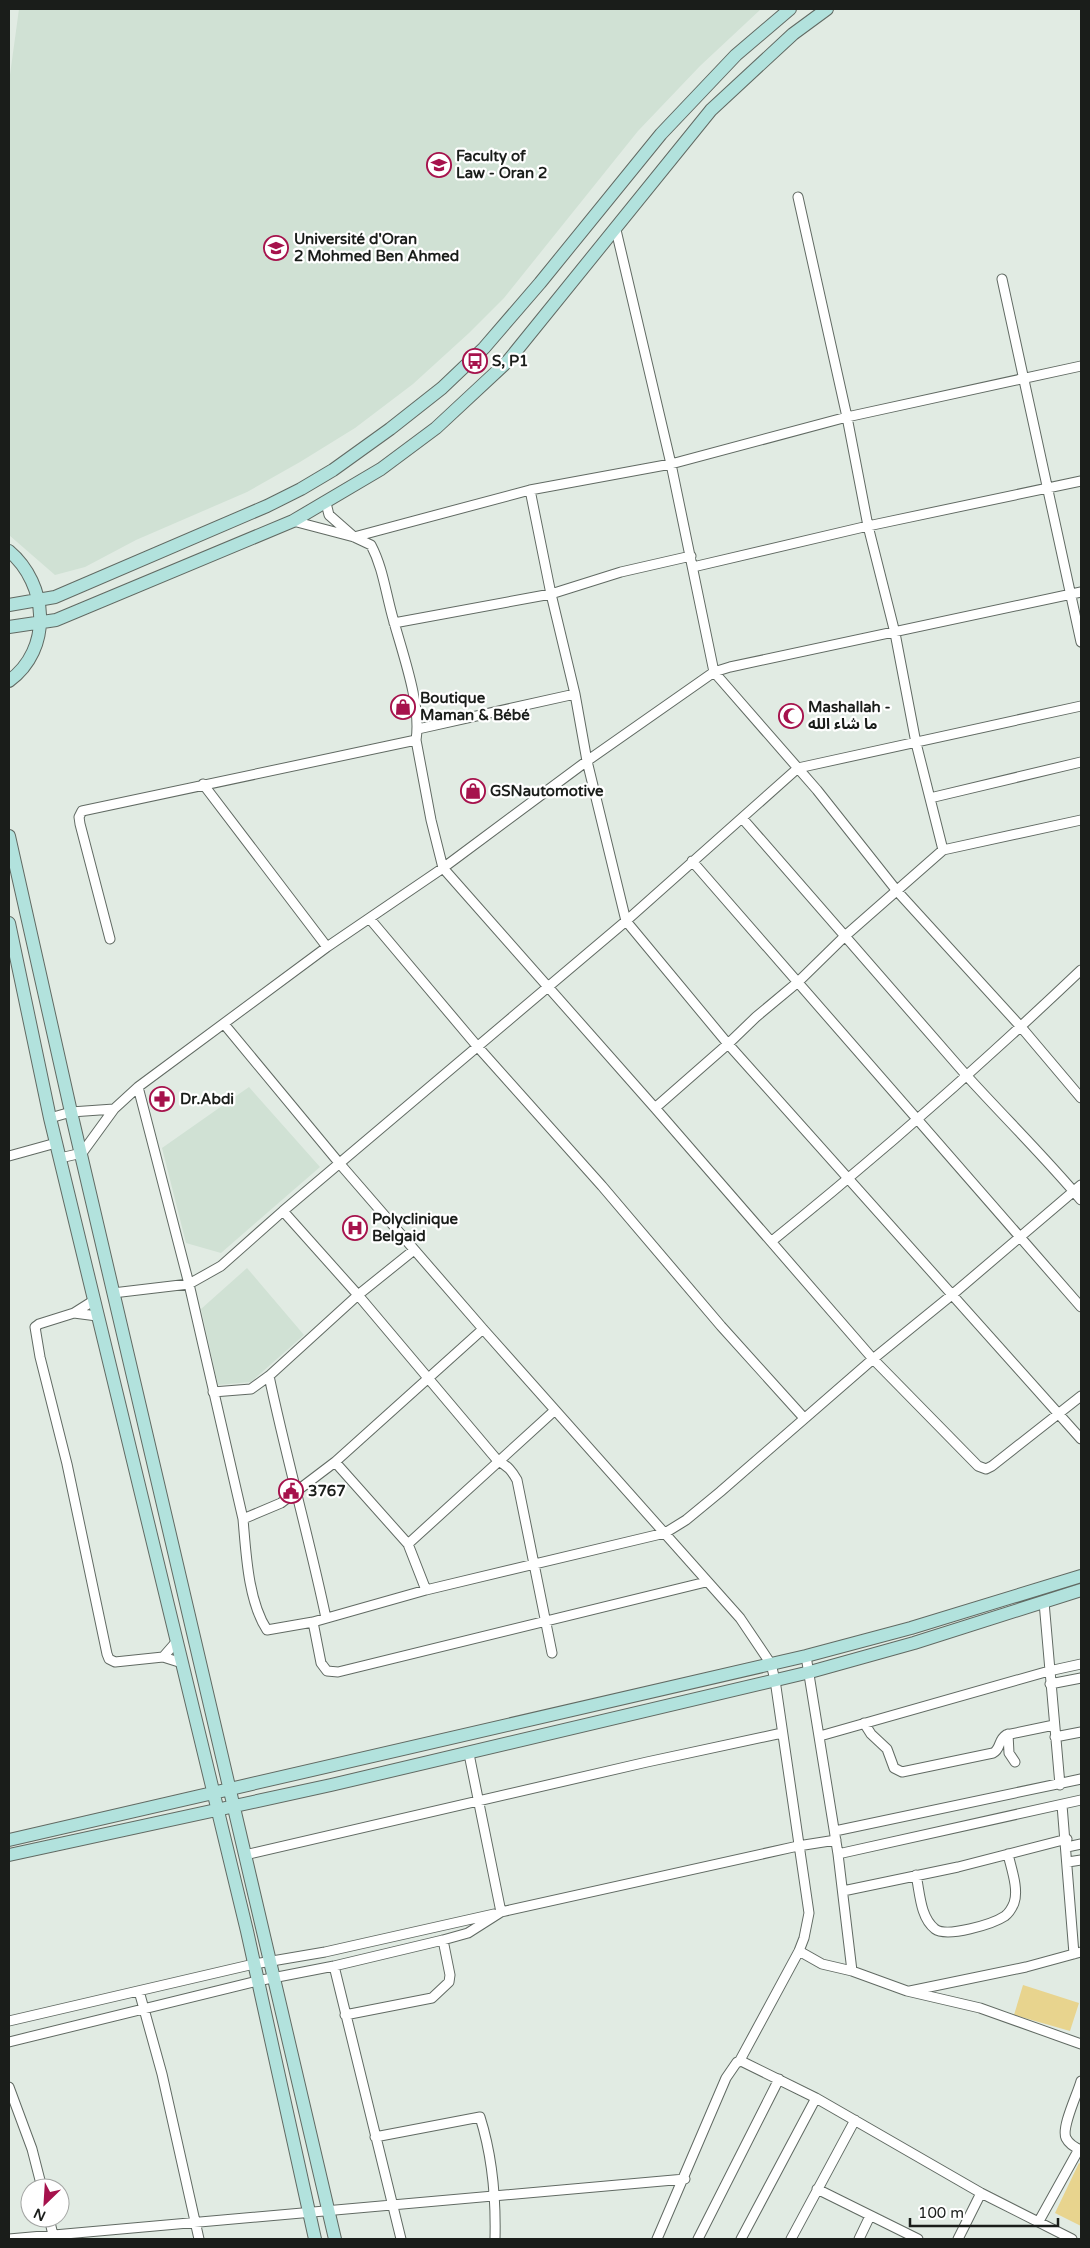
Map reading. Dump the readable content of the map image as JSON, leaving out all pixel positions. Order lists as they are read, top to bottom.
{
  "places": {
    "school or university": ["Faculty of Law - Oran 2", "Université d'Oran 2 Mohmed Ben Ahmed"],
    "bus stop": ["S, P1"],
    "shop": ["Boutique Maman & Bébé", "GSNautomotive"],
    "mosque": ["Mashallah - ما شاء الله"],
    "pharmacy": ["Dr.Abdi"],
    "hospital": ["Polyclinique Belgaid"],
    "public building": ["3767"]
  },
  "scale_bar": "100 m",
  "north": "bottom left"
}
